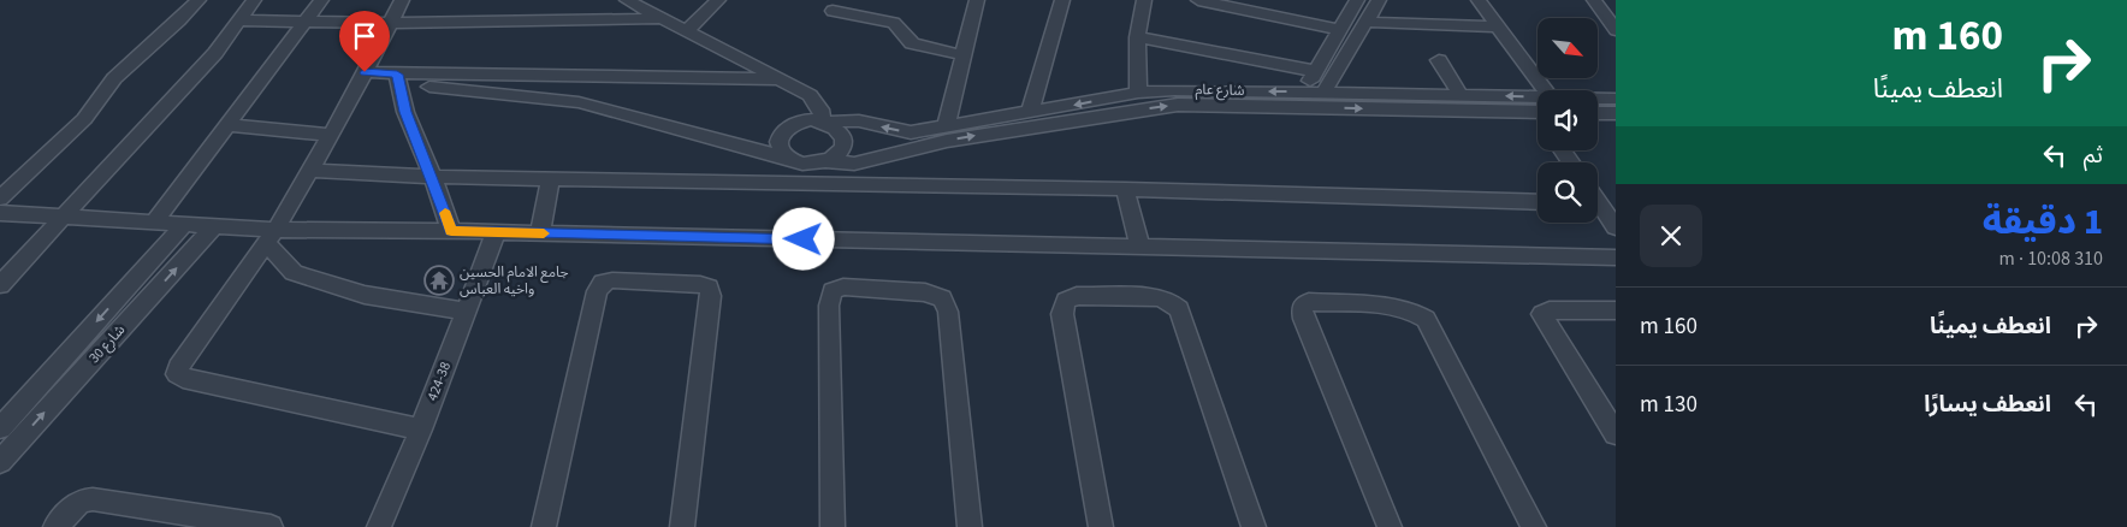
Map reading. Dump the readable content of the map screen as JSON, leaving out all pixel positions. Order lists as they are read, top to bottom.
{
  "streets": {
    "street": ["شارع عام", "شارع 30", "424-38"]
  },
  "places": {
    "temple": ["جامع الامام الحسين واخيه العباس"]
  },
  "north": "bottom right",
  "page": {
    "turn": ["160 m", "انعطف يمينًا"],
    "then": "ثم",
    "heading": ["1 دقيقة", "310 m · 10:08"],
    "list": [
      {
        "name": "انعطف يمينًا",
        "value": "160 m"
      },
      {
        "name": "انعطف يسارًا",
        "value": "130 m"
      }
    ]
  }
}
